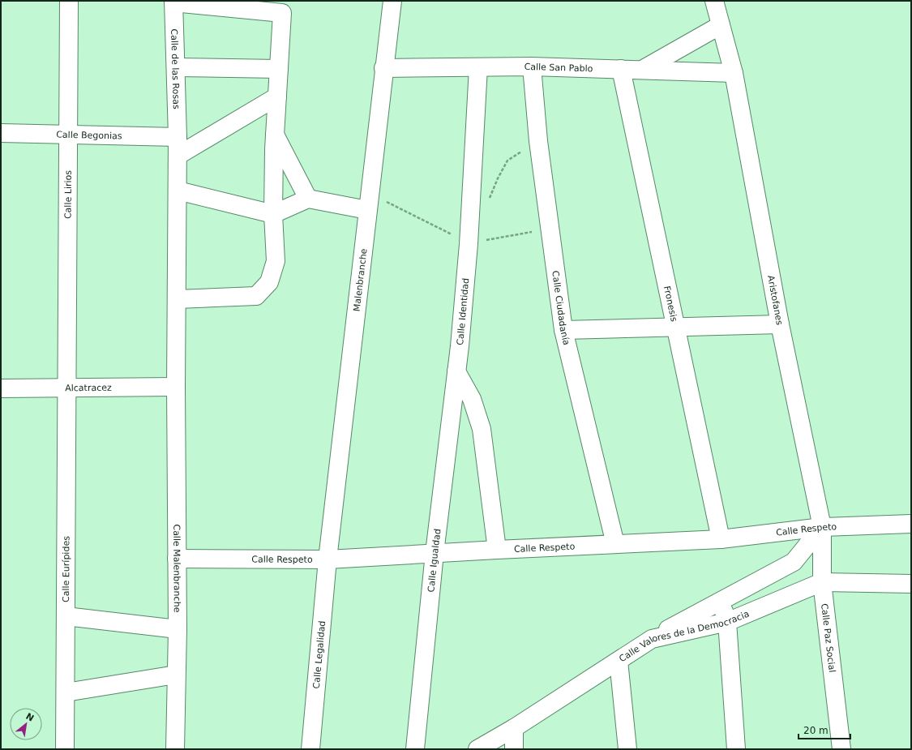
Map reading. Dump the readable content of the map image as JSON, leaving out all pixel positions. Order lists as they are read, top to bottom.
{
  "streets": {
    "street": [
      "Calle San Pablo",
      "Calle de las Rosas",
      "Calle Begonias",
      "Calle Lirios",
      "Malenbranche",
      "Aristofanes",
      "Fronesis",
      "Calle Ciudadanía",
      "Calle Identidad",
      "Alcatracez",
      "Calle Respeto",
      "Calle Igualdad",
      "Calle Malenbranche",
      "Calle Eurípides",
      "Calle Valores de la Democracia",
      "Calle Paz Social",
      "Calle Legalidad"
    ]
  },
  "crossings": [
    ["Calle San Pablo", "Malenbranche"],
    ["Calle San Pablo", "Aristofanes"],
    ["Calle San Pablo", "Fronesis"],
    ["Calle San Pablo", "Calle Ciudadanía"],
    ["Calle San Pablo", "Calle Identidad"],
    ["Calle de las Rosas", "Calle Begonias"],
    ["Calle Begonias", "Calle Lirios"],
    ["Calle Lirios", "Alcatracez"],
    ["Calle Lirios", "Calle Eurípides"],
    ["Malenbranche", "Calle Respeto"],
    ["Malenbranche", "Calle Legalidad"],
    ["Aristofanes", "Calle Respeto"],
    ["Aristofanes", "Calle Paz Social"],
    ["Fronesis", "Calle Respeto"],
    ["Calle Ciudadanía", "Calle Respeto"],
    ["Calle Identidad", "Calle Igualdad"],
    ["Alcatracez", "Calle Malenbranche"],
    ["Alcatracez", "Calle Eurípides"],
    ["Calle Respeto", "Calle Igualdad"],
    ["Calle Respeto", "Calle Malenbranche"],
    ["Calle Respeto", "Calle Paz Social"],
    ["Calle Respeto", "Calle Legalidad"],
    ["Calle Valores de la Democracia", "Calle Paz Social"]
  ],
  "scale_bar": "20 m",
  "north": "top right"
}
